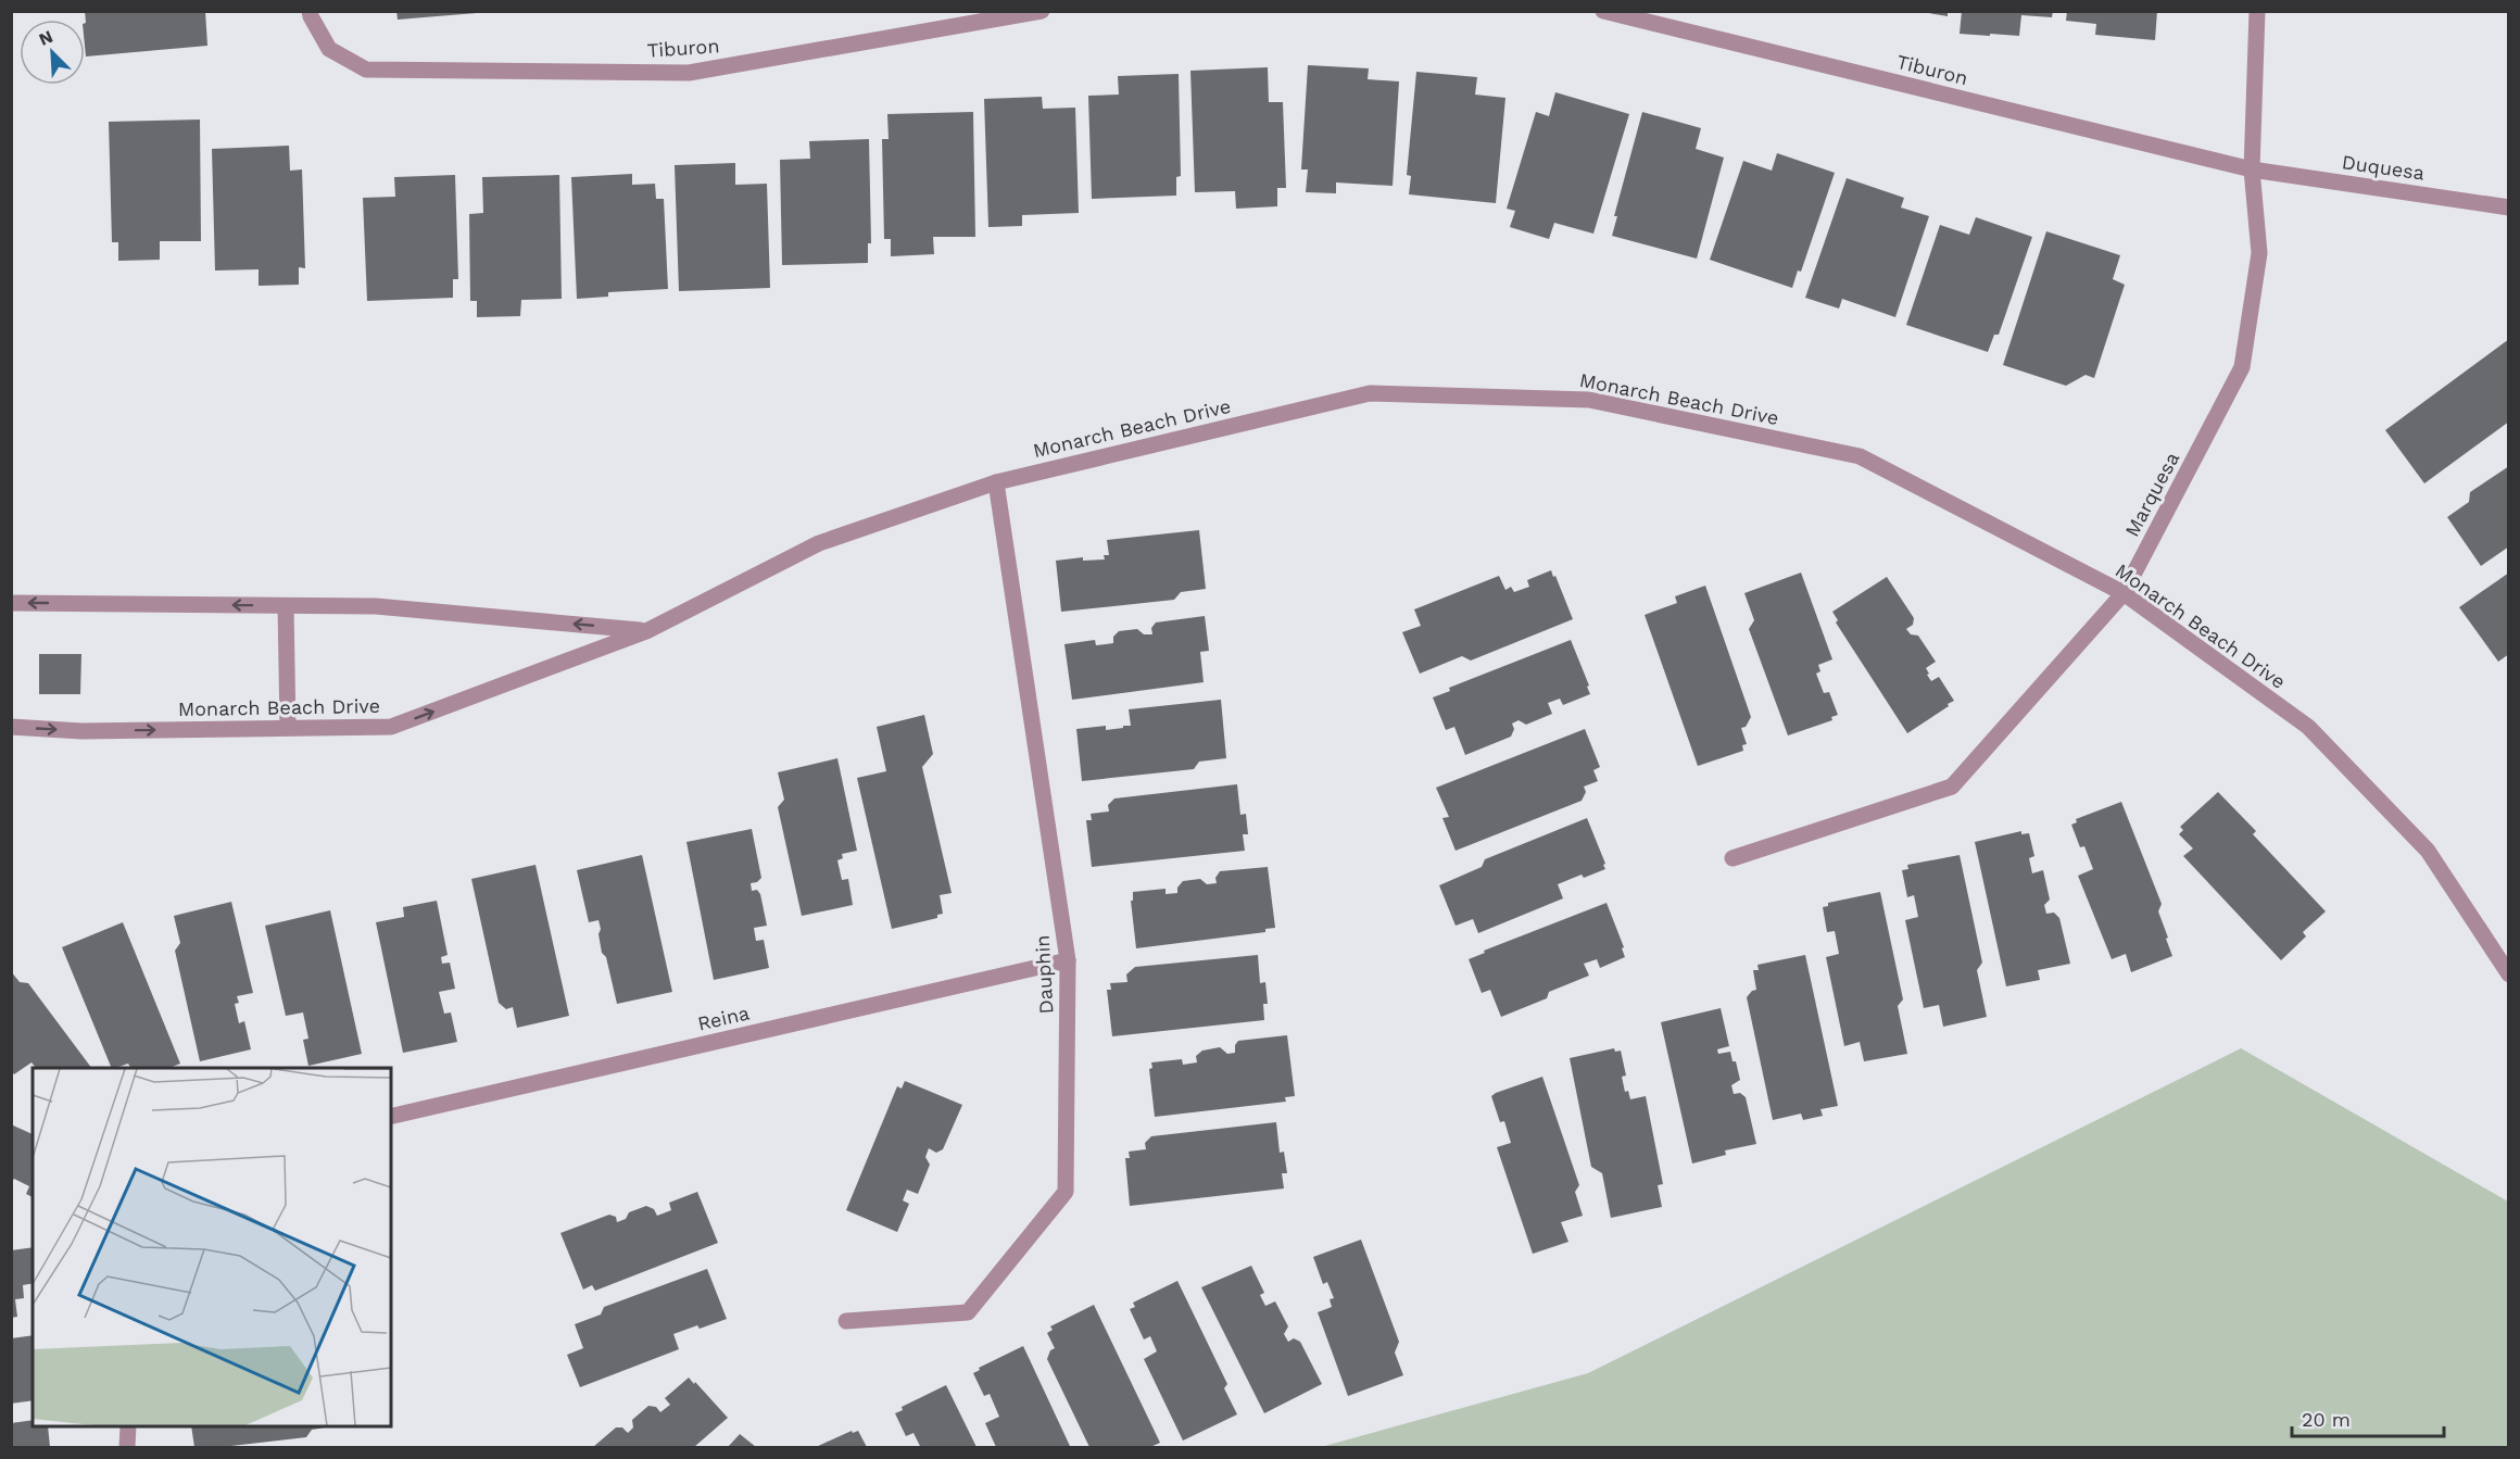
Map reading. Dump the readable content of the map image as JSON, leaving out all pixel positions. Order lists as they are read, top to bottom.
{
  "streets": {
    "street": [
      "Tiburon",
      "Duquesa",
      "Monarch Beach Drive",
      "Marquesa",
      "Dauphin",
      "Reina"
    ]
  },
  "crossings": [
    ["Tiburon", "Duquesa"],
    ["Tiburon", "Marquesa"],
    ["Duquesa", "Marquesa"],
    ["Monarch Beach Drive", "Marquesa"],
    ["Monarch Beach Drive", "Dauphin"],
    ["Dauphin", "Reina"]
  ],
  "scale_bar": "20 m",
  "north": "top left"
}
